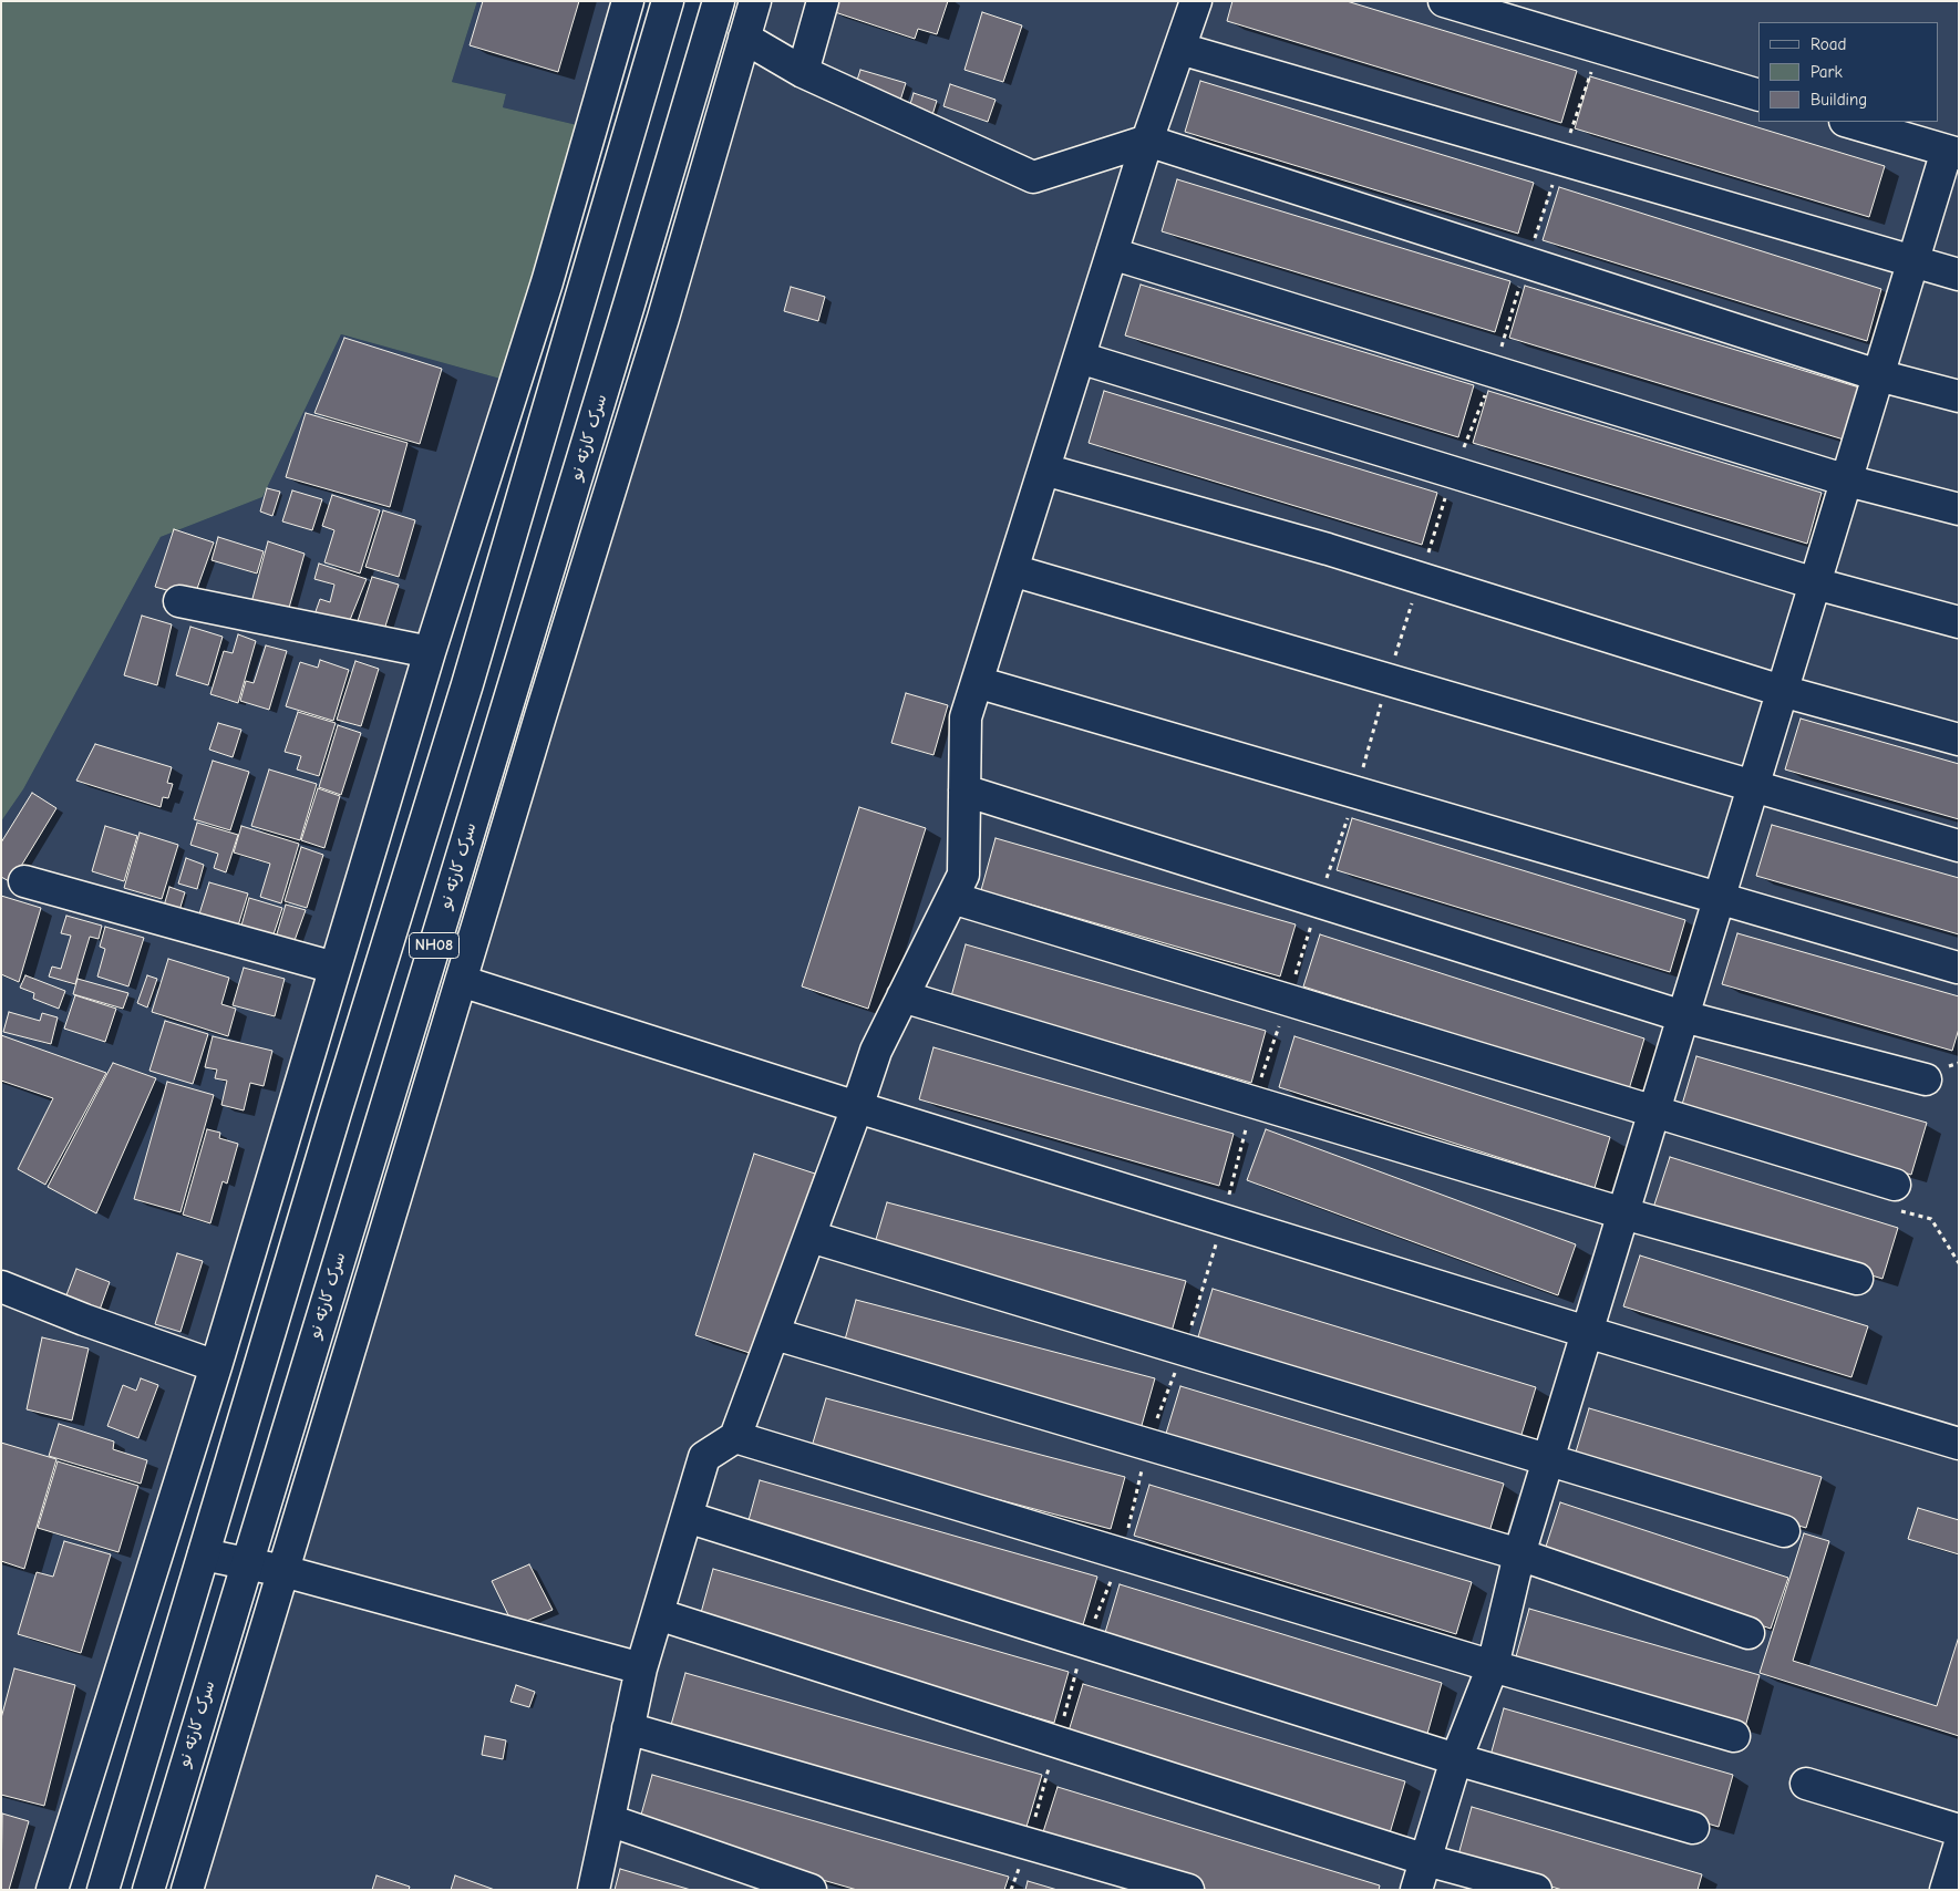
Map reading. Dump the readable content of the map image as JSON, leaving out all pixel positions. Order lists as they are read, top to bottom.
{
  "streets": {
    "main road": ["سرک کارته نو", "NH08"]
  },
  "legend": ["Road", "Park", "Building"]
}
